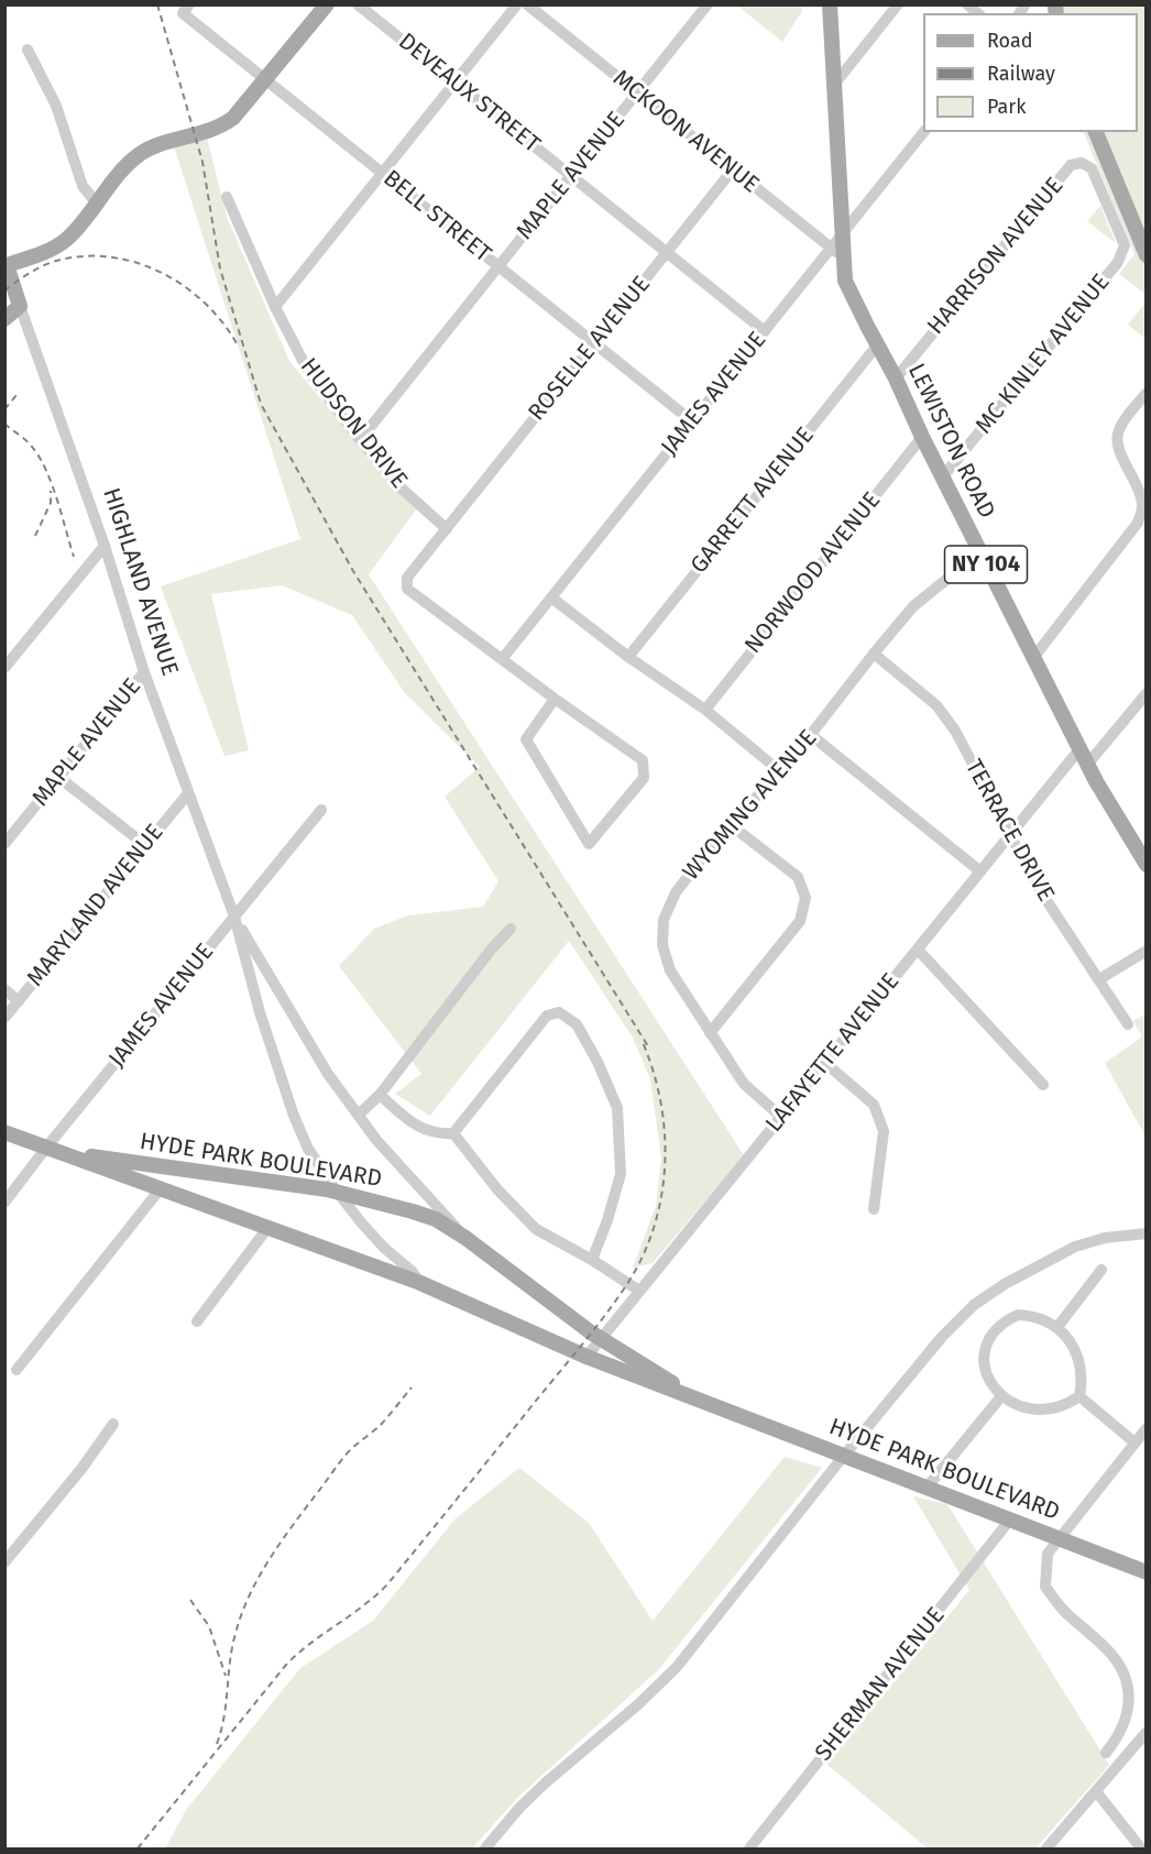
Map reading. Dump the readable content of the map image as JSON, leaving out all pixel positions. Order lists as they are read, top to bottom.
{
  "streets": {
    "main road": [
      "LEWISTON ROAD",
      "NY 104",
      "HIGHLAND AVENUE",
      "HYDE PARK BOULEVARD"
    ],
    "street": [
      "DEVEAUX STREET",
      "MCKOON AVENUE",
      "MAPLE AVENUE",
      "BELL STREET",
      "HARRISON AVENUE",
      "ROSELLE AVENUE",
      "MC KINLEY AVENUE",
      "JAMES AVENUE",
      "HUDSON DRIVE",
      "GARRETT AVENUE",
      "NORWOOD AVENUE",
      "WYOMING AVENUE",
      "TERRACE DRIVE",
      "MARYLAND AVENUE",
      "LAFAYETTE AVENUE",
      "SHERMAN AVENUE"
    ]
  },
  "crossings": [
    ["DEVEAUX STREET", "MAPLE AVENUE"],
    ["DEVEAUX STREET", "ROSELLE AVENUE"],
    ["DEVEAUX STREET", "JAMES AVENUE"],
    ["MCKOON AVENUE", "MAPLE AVENUE"],
    ["MCKOON AVENUE", "ROSELLE AVENUE"],
    ["MCKOON AVENUE", "JAMES AVENUE"],
    ["MCKOON AVENUE", "LEWISTON ROAD"],
    ["MAPLE AVENUE", "BELL STREET"],
    ["MAPLE AVENUE", "HUDSON DRIVE"],
    ["MAPLE AVENUE", "HIGHLAND AVENUE"],
    ["BELL STREET", "ROSELLE AVENUE"],
    ["BELL STREET", "JAMES AVENUE"],
    ["HARRISON AVENUE", "MC KINLEY AVENUE"],
    ["HARRISON AVENUE", "LEWISTON ROAD"],
    ["ROSELLE AVENUE", "JAMES AVENUE"],
    ["ROSELLE AVENUE", "HUDSON DRIVE"],
    ["MC KINLEY AVENUE", "LEWISTON ROAD"],
    ["JAMES AVENUE", "LEWISTON ROAD"],
    ["JAMES AVENUE", "HIGHLAND AVENUE"],
    ["JAMES AVENUE", "HYDE PARK BOULEVARD"],
    ["LEWISTON ROAD", "GARRETT AVENUE"],
    ["LEWISTON ROAD", "NORWOOD AVENUE"],
    ["LEWISTON ROAD", "WYOMING AVENUE"],
    ["LEWISTON ROAD", "LAFAYETTE AVENUE"],
    ["HIGHLAND AVENUE", "MARYLAND AVENUE"],
    ["HIGHLAND AVENUE", "HYDE PARK BOULEVARD"],
    ["WYOMING AVENUE", "TERRACE DRIVE"],
    ["WYOMING AVENUE", "LAFAYETTE AVENUE"],
    ["TERRACE DRIVE", "LAFAYETTE AVENUE"],
    ["LAFAYETTE AVENUE", "HYDE PARK BOULEVARD"],
    ["HYDE PARK BOULEVARD", "SHERMAN AVENUE"]
  ],
  "legend": ["Road", "Railway", "Park"]
}
